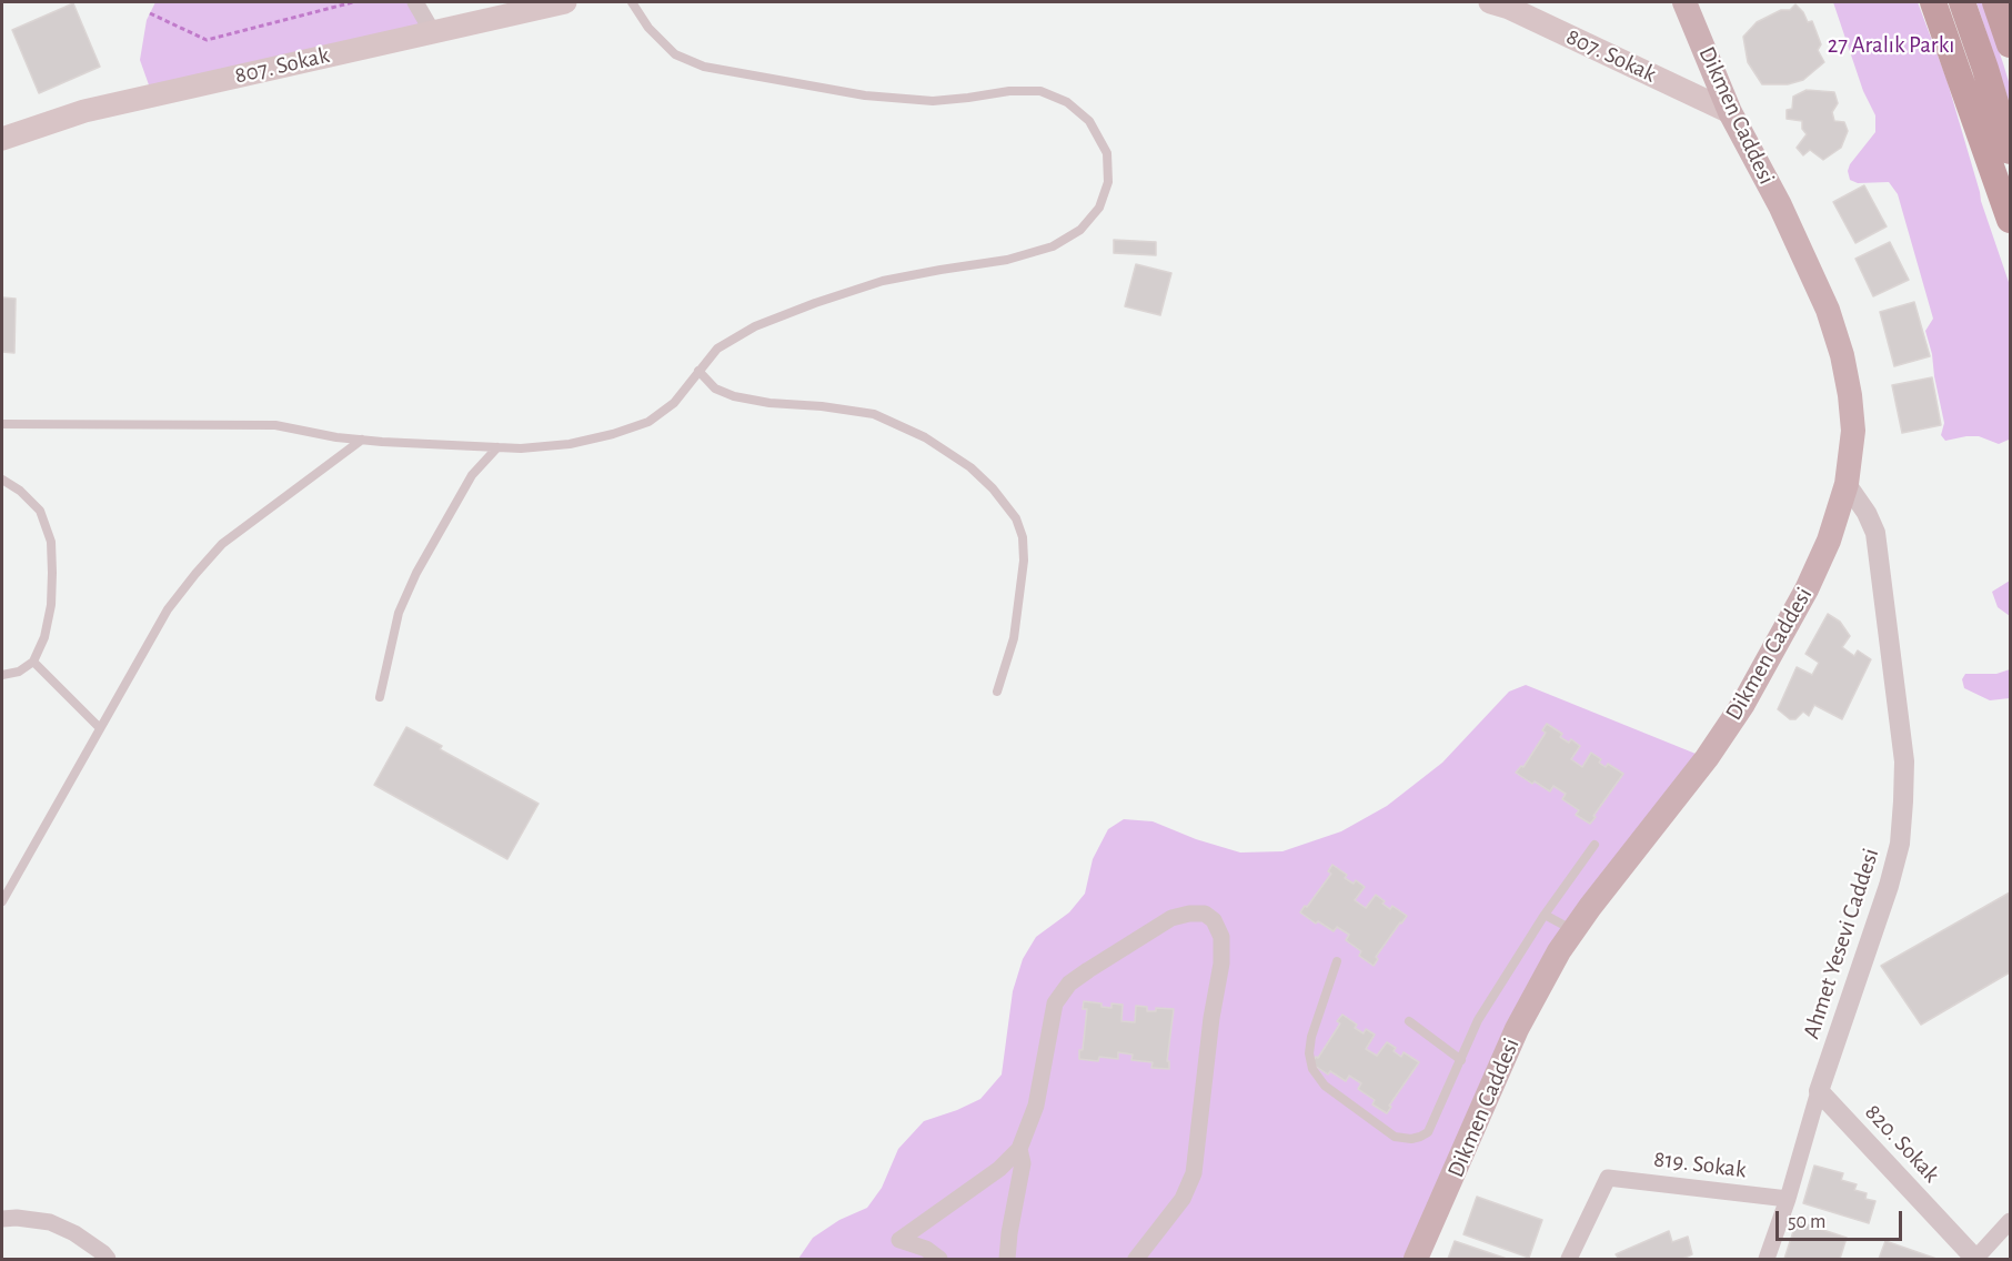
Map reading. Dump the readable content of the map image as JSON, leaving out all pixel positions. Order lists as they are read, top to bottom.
{
  "streets": {
    "main road": ["807. Sokak", "Dikmen Caddesi"],
    "street": ["Ahmet Yesevi Caddesi", "820. Sokak", "819. Sokak"]
  },
  "crossings": [
    ["807. Sokak", "Dikmen Caddesi"],
    ["Dikmen Caddesi", "Ahmet Yesevi Caddesi"],
    ["Ahmet Yesevi Caddesi", "820. Sokak"],
    ["Ahmet Yesevi Caddesi", "819. Sokak"]
  ],
  "parks": ["27 Aralık Parkı"],
  "scale_bar": "50 m"
}
